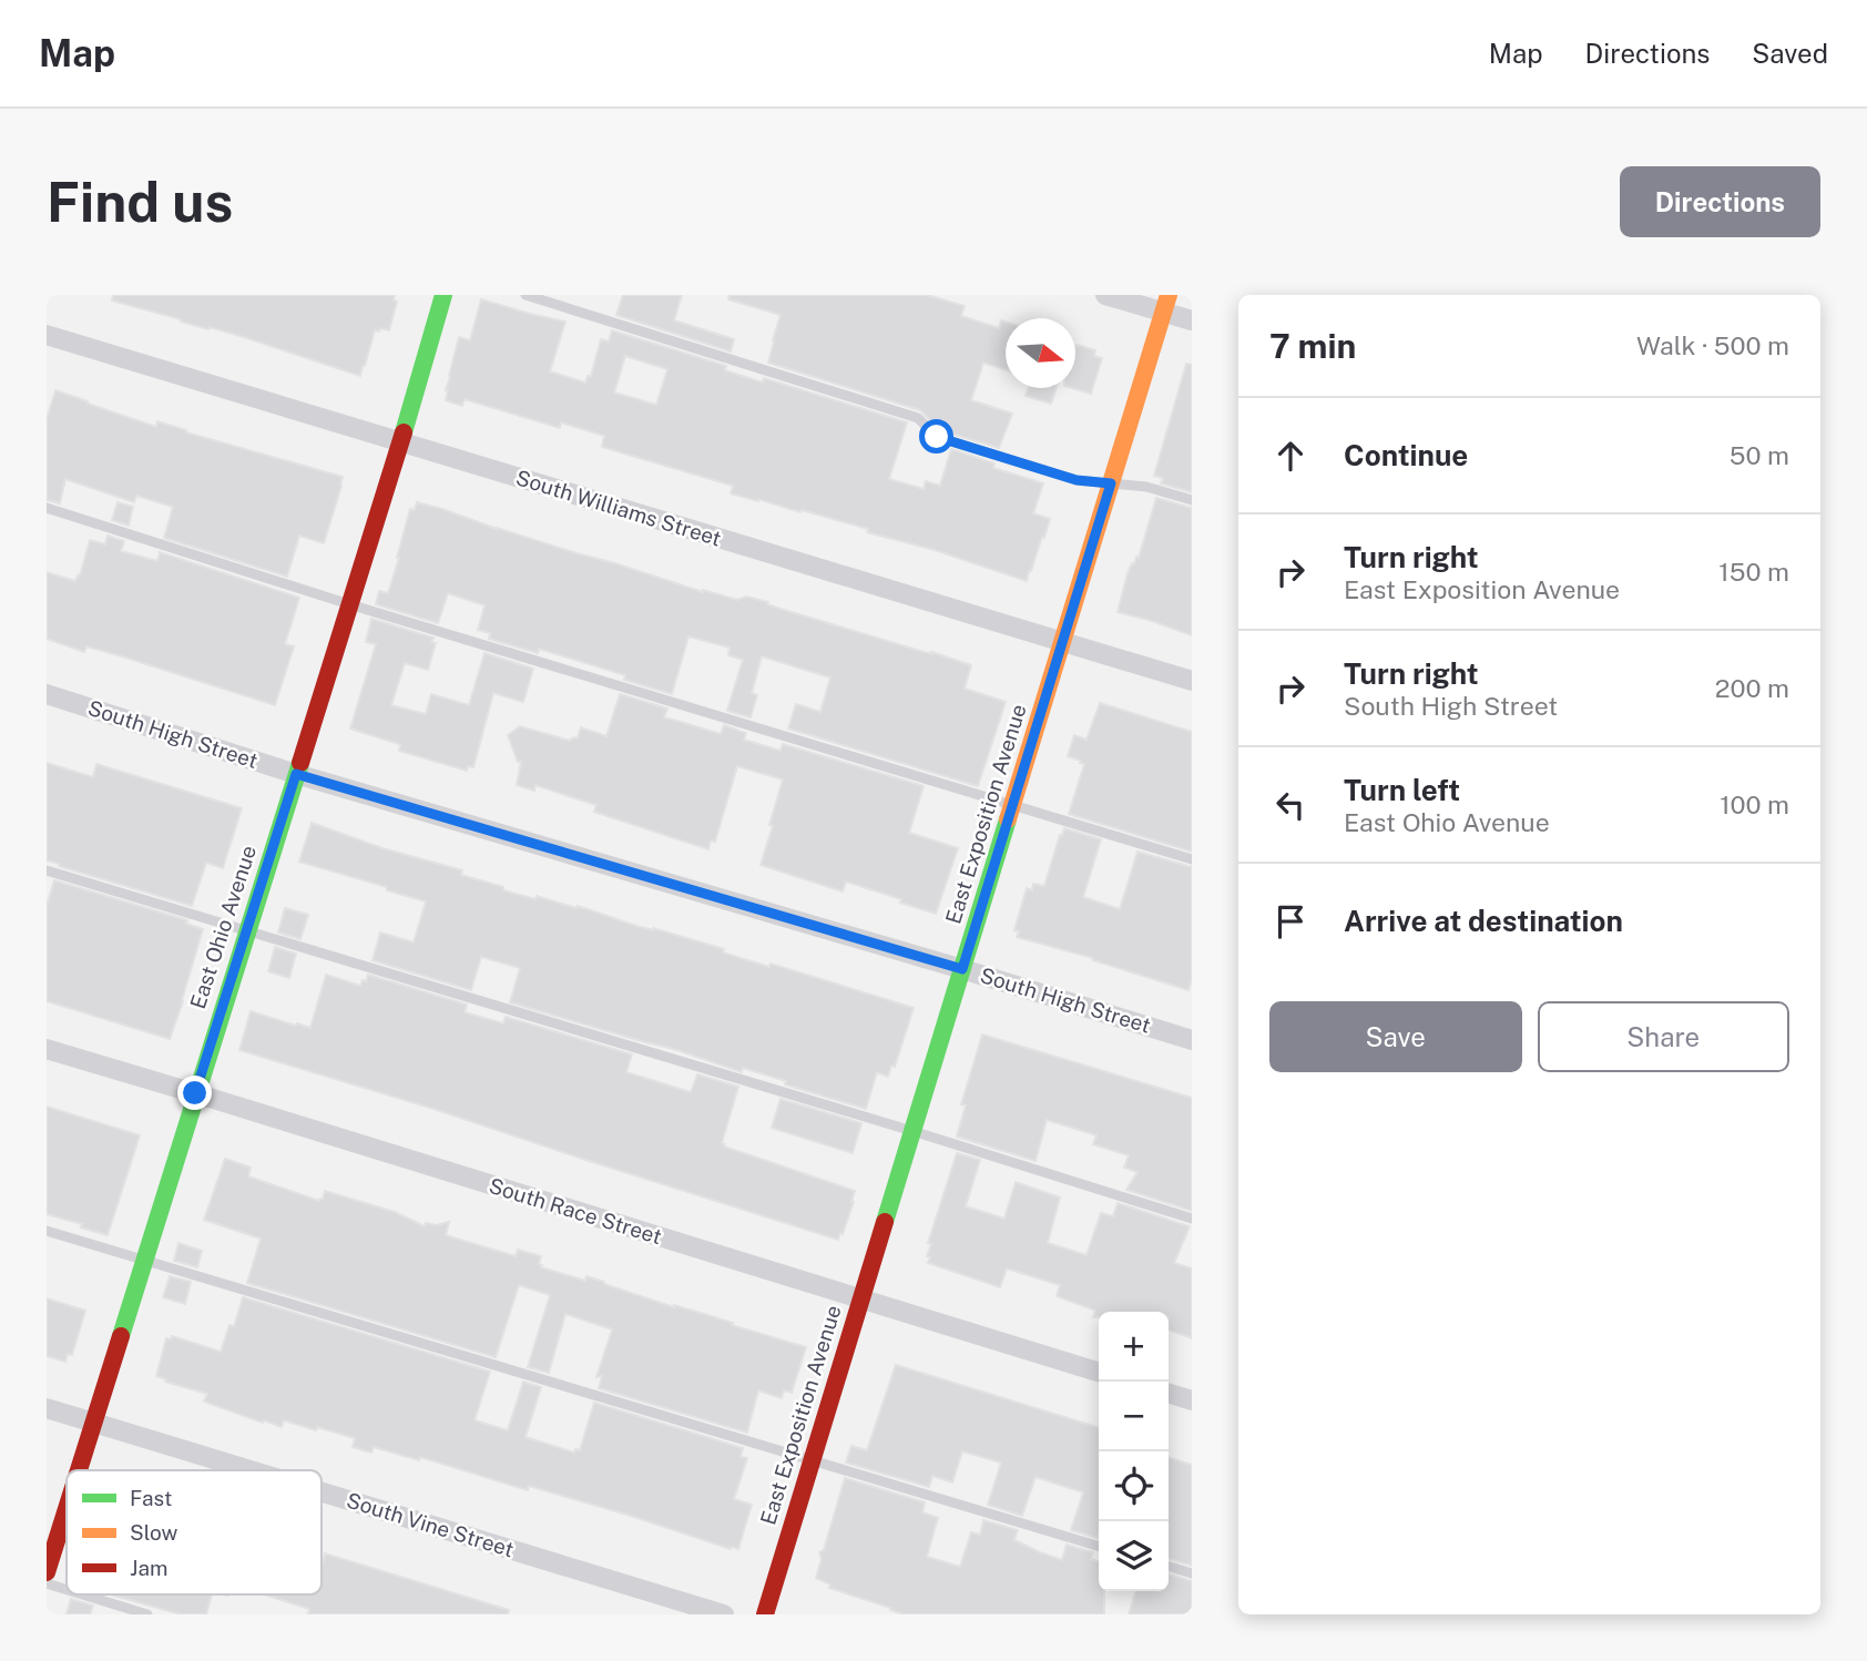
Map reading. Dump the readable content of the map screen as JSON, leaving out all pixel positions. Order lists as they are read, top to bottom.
{
  "streets": {
    "street": [
      "South Williams Street",
      "South High Street",
      "East Exposition Avenue",
      "East Ohio Avenue",
      "South Race Street",
      "South Vine Street"
    ]
  },
  "crossings": [
    ["South Williams Street", "East Exposition Avenue"],
    ["South Williams Street", "East Ohio Avenue"],
    ["South High Street", "East Exposition Avenue"],
    ["South High Street", "East Ohio Avenue"],
    ["East Exposition Avenue", "South Race Street"],
    ["East Ohio Avenue", "South Race Street"],
    ["East Ohio Avenue", "South Vine Street"]
  ],
  "legend": ["Fast", "Slow", "Jam"],
  "north": "right",
  "page": {
    "header": "Map",
    "nav": ["Map", "Directions", "Saved"],
    "buttons": [
      "Directions",
      ["Save", "Share"]
    ],
    "title": "Find us",
    "heading": ["7 min", "Walk · 500 m"],
    "list": [
      ["Continue", "50 m"],
      ["Turn right", "East Exposition Avenue", "150 m"],
      ["Turn right", "South High Street", "200 m"],
      ["Turn left", "East Ohio Avenue", "100 m"],
      "Arrive at destination"
    ],
    "map_buttons": ["+", "−"]
  }
}
